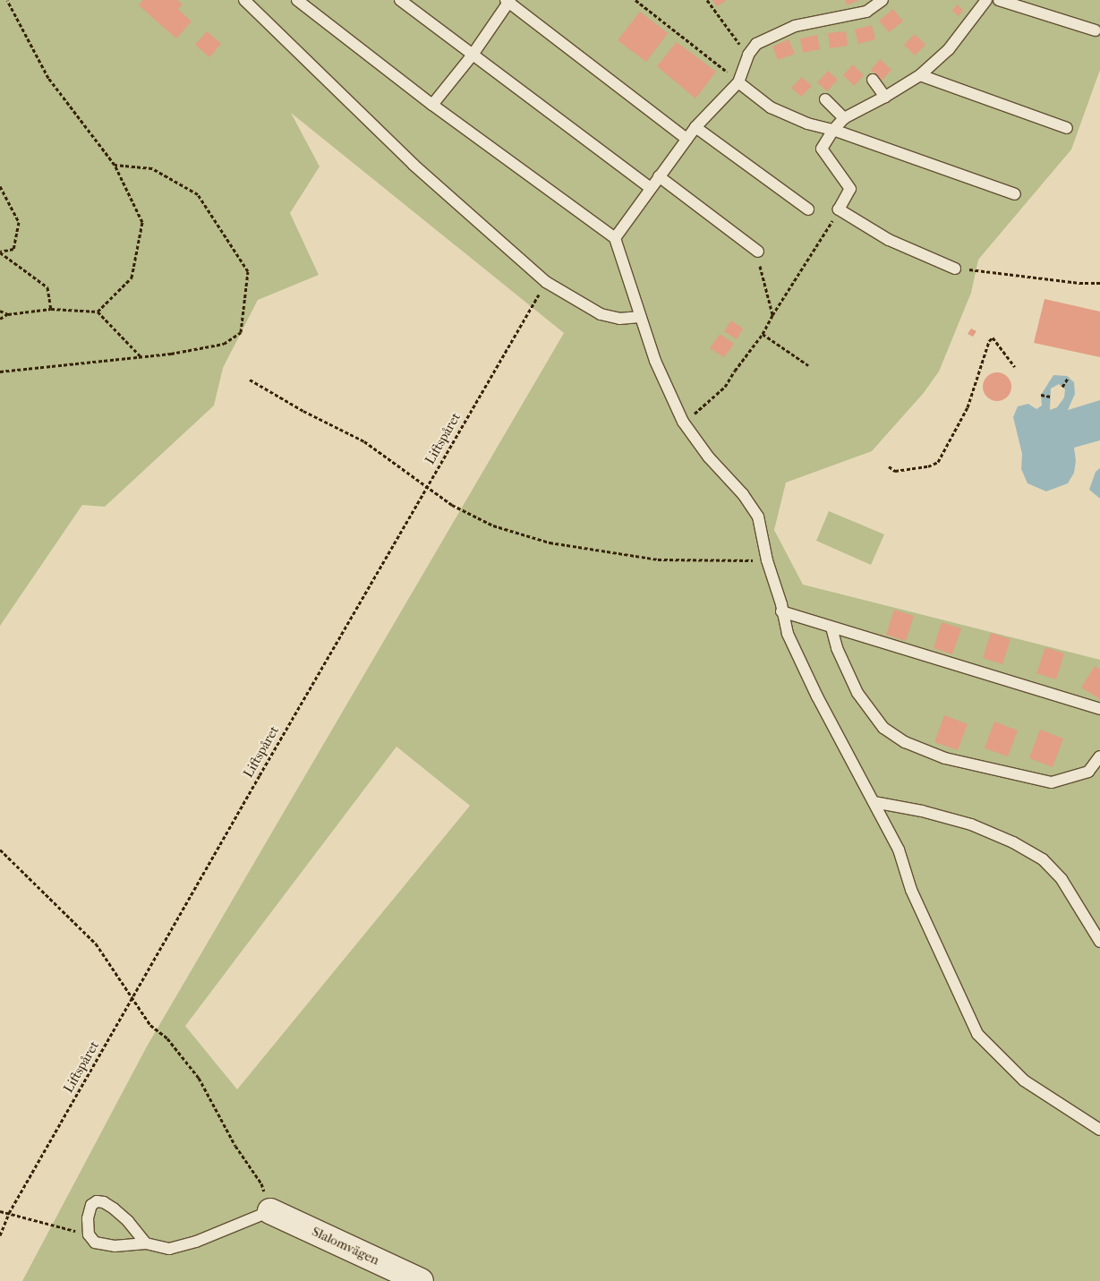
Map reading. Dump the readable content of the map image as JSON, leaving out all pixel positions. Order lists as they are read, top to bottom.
{
  "streets": {
    "street": ["Slalomvägen"],
    "path": ["Liftspåret"]
  }
}
